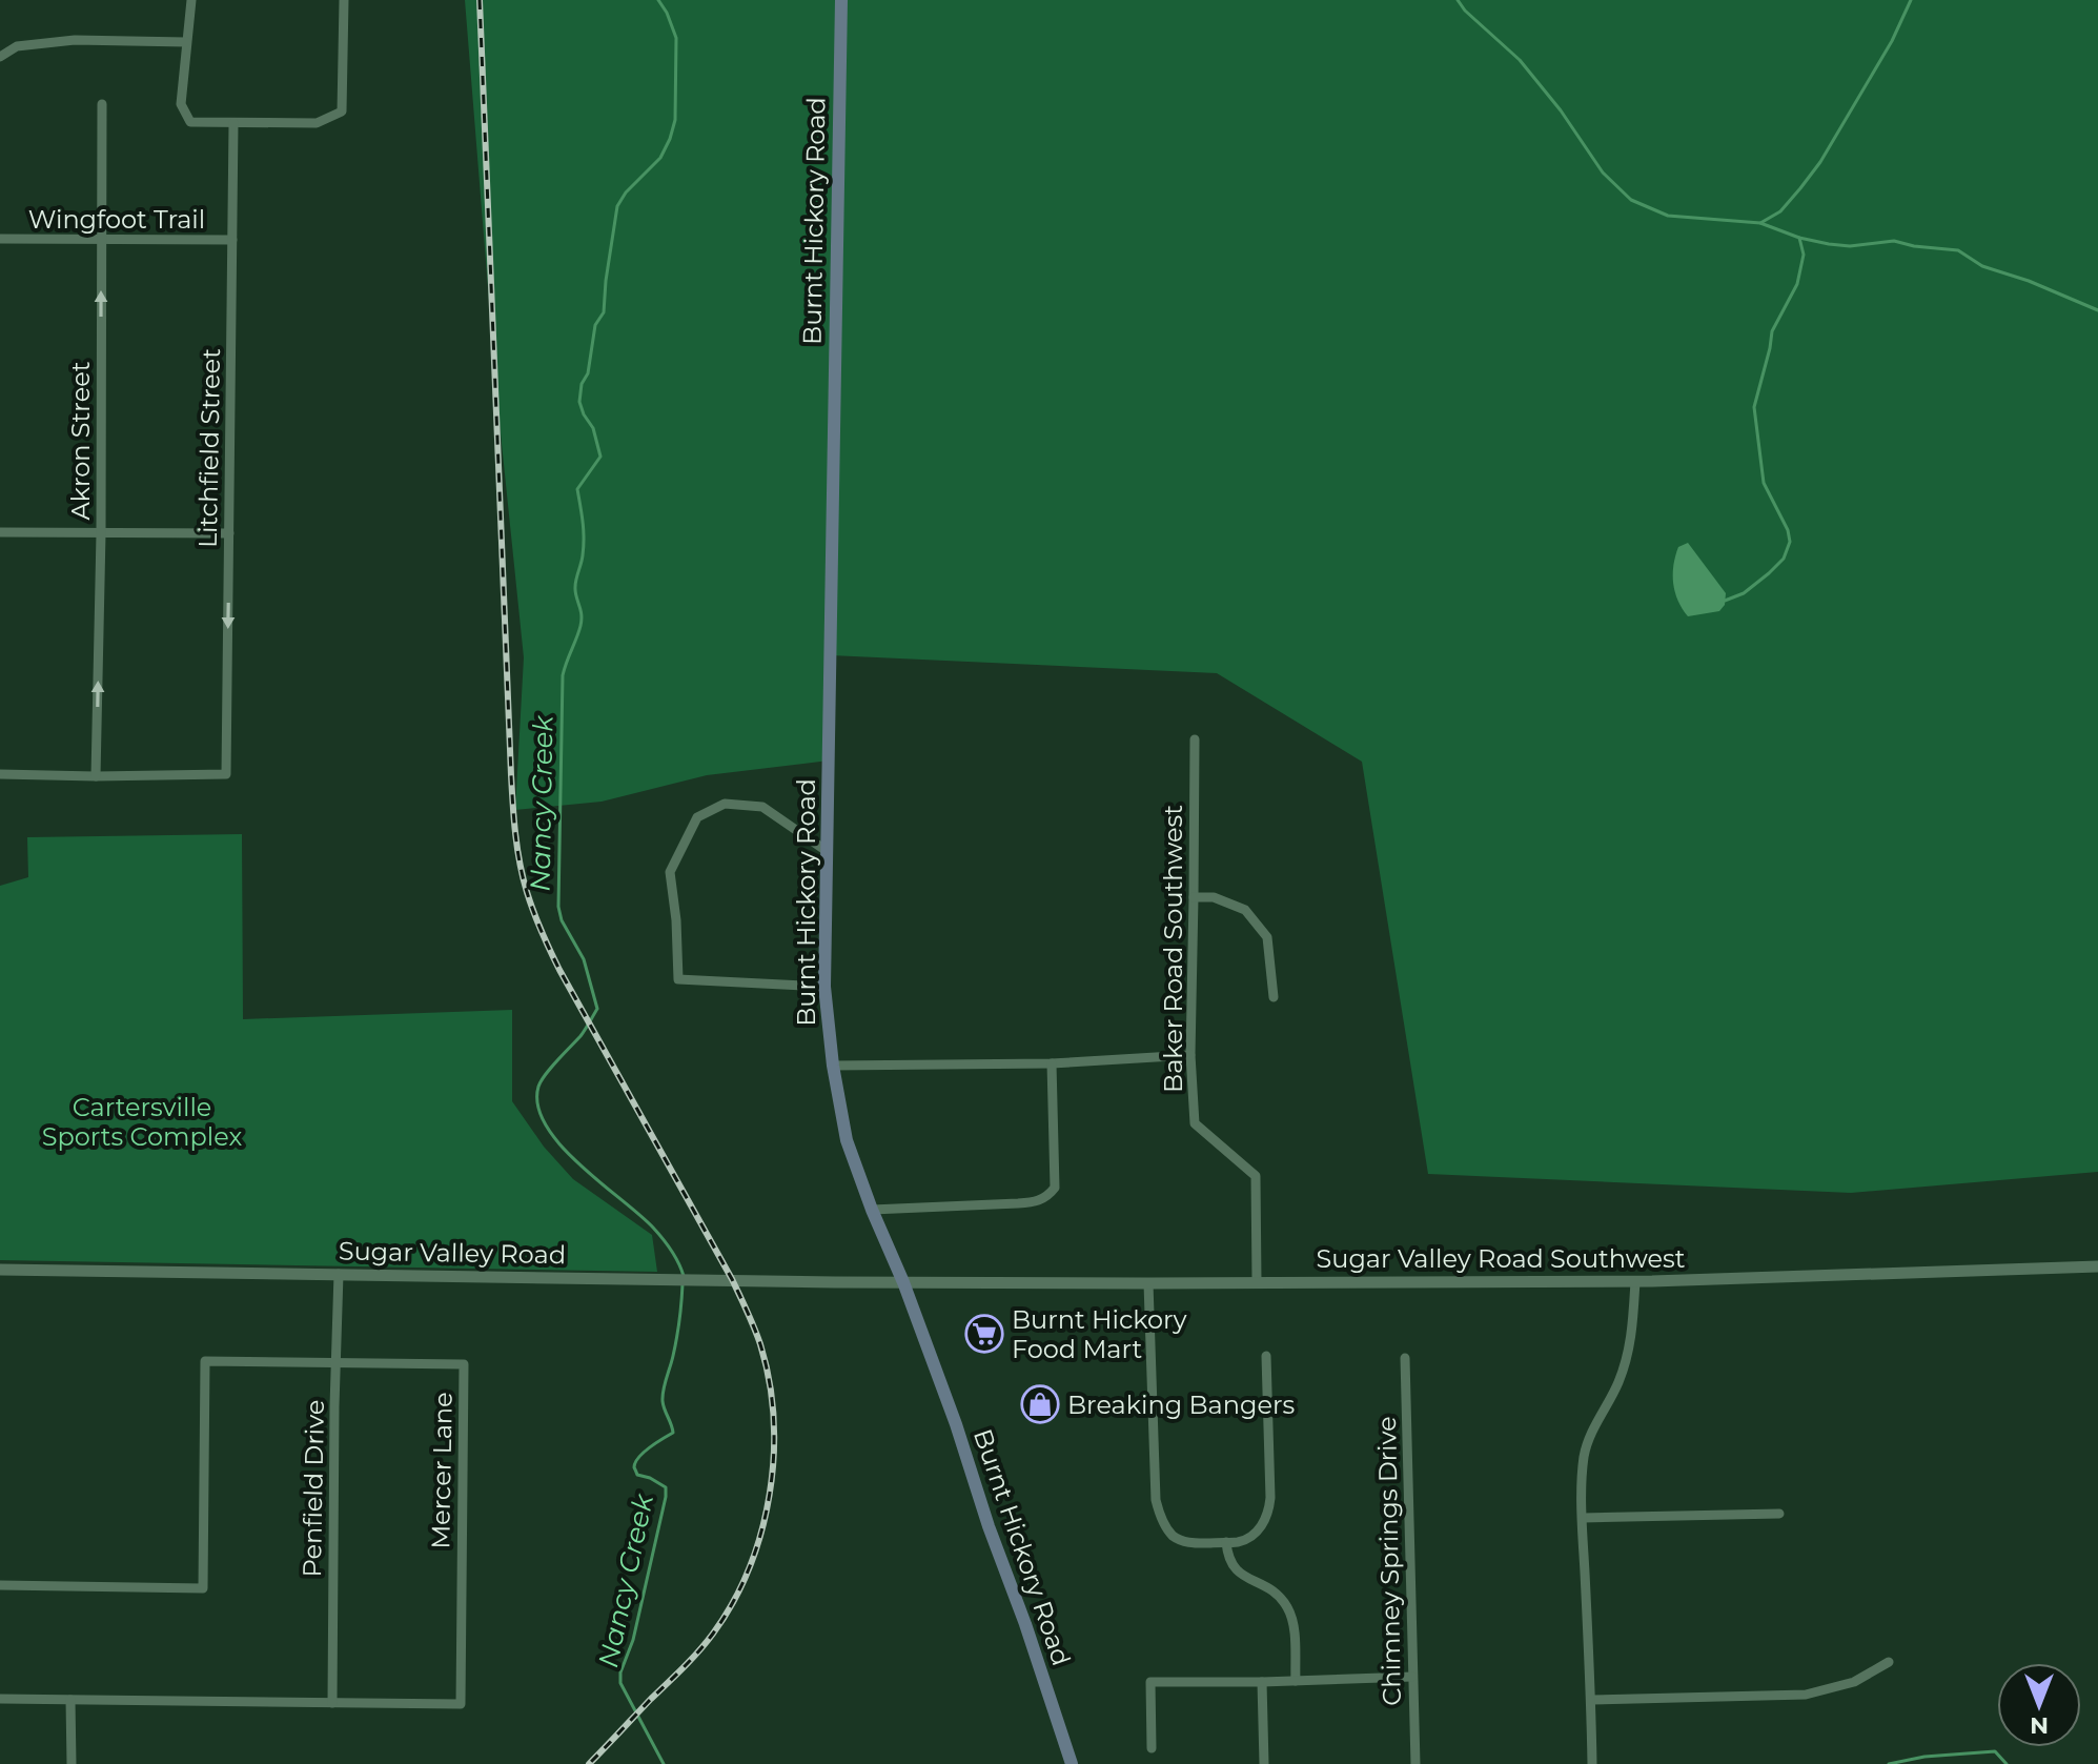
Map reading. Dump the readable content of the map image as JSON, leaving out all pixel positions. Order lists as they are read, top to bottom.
{
  "streets": {
    "main road": ["Burnt Hickory Road"],
    "street": [
      "Wingfoot Trail",
      "Akron Street",
      "Litchfield Street",
      "Baker Road Southwest",
      "Sugar Valley Road",
      "Sugar Valley Road Southwest",
      "Mercer Lane",
      "Penfield Drive",
      "Chimney Springs Drive"
    ]
  },
  "crossings": [
    ["Wingfoot Trail", "Akron Street"],
    ["Wingfoot Trail", "Litchfield Street"],
    ["Burnt Hickory Road", "Sugar Valley Road"],
    ["Burnt Hickory Road", "Sugar Valley Road Southwest"],
    ["Akron Street", "Litchfield Street"],
    ["Baker Road Southwest", "Sugar Valley Road Southwest"],
    ["Sugar Valley Road", "Sugar Valley Road Southwest"],
    ["Sugar Valley Road", "Penfield Drive"],
    ["Mercer Lane", "Penfield Drive"]
  ],
  "one_way": ["Akron Street"],
  "water": ["Nancy Creek"],
  "parks": ["Cartersville Sports Complex"],
  "places": {
    "supermarket": ["Burnt Hickory Food Mart"],
    "shop": ["Breaking Bangers"]
  },
  "north": "bottom"
}
